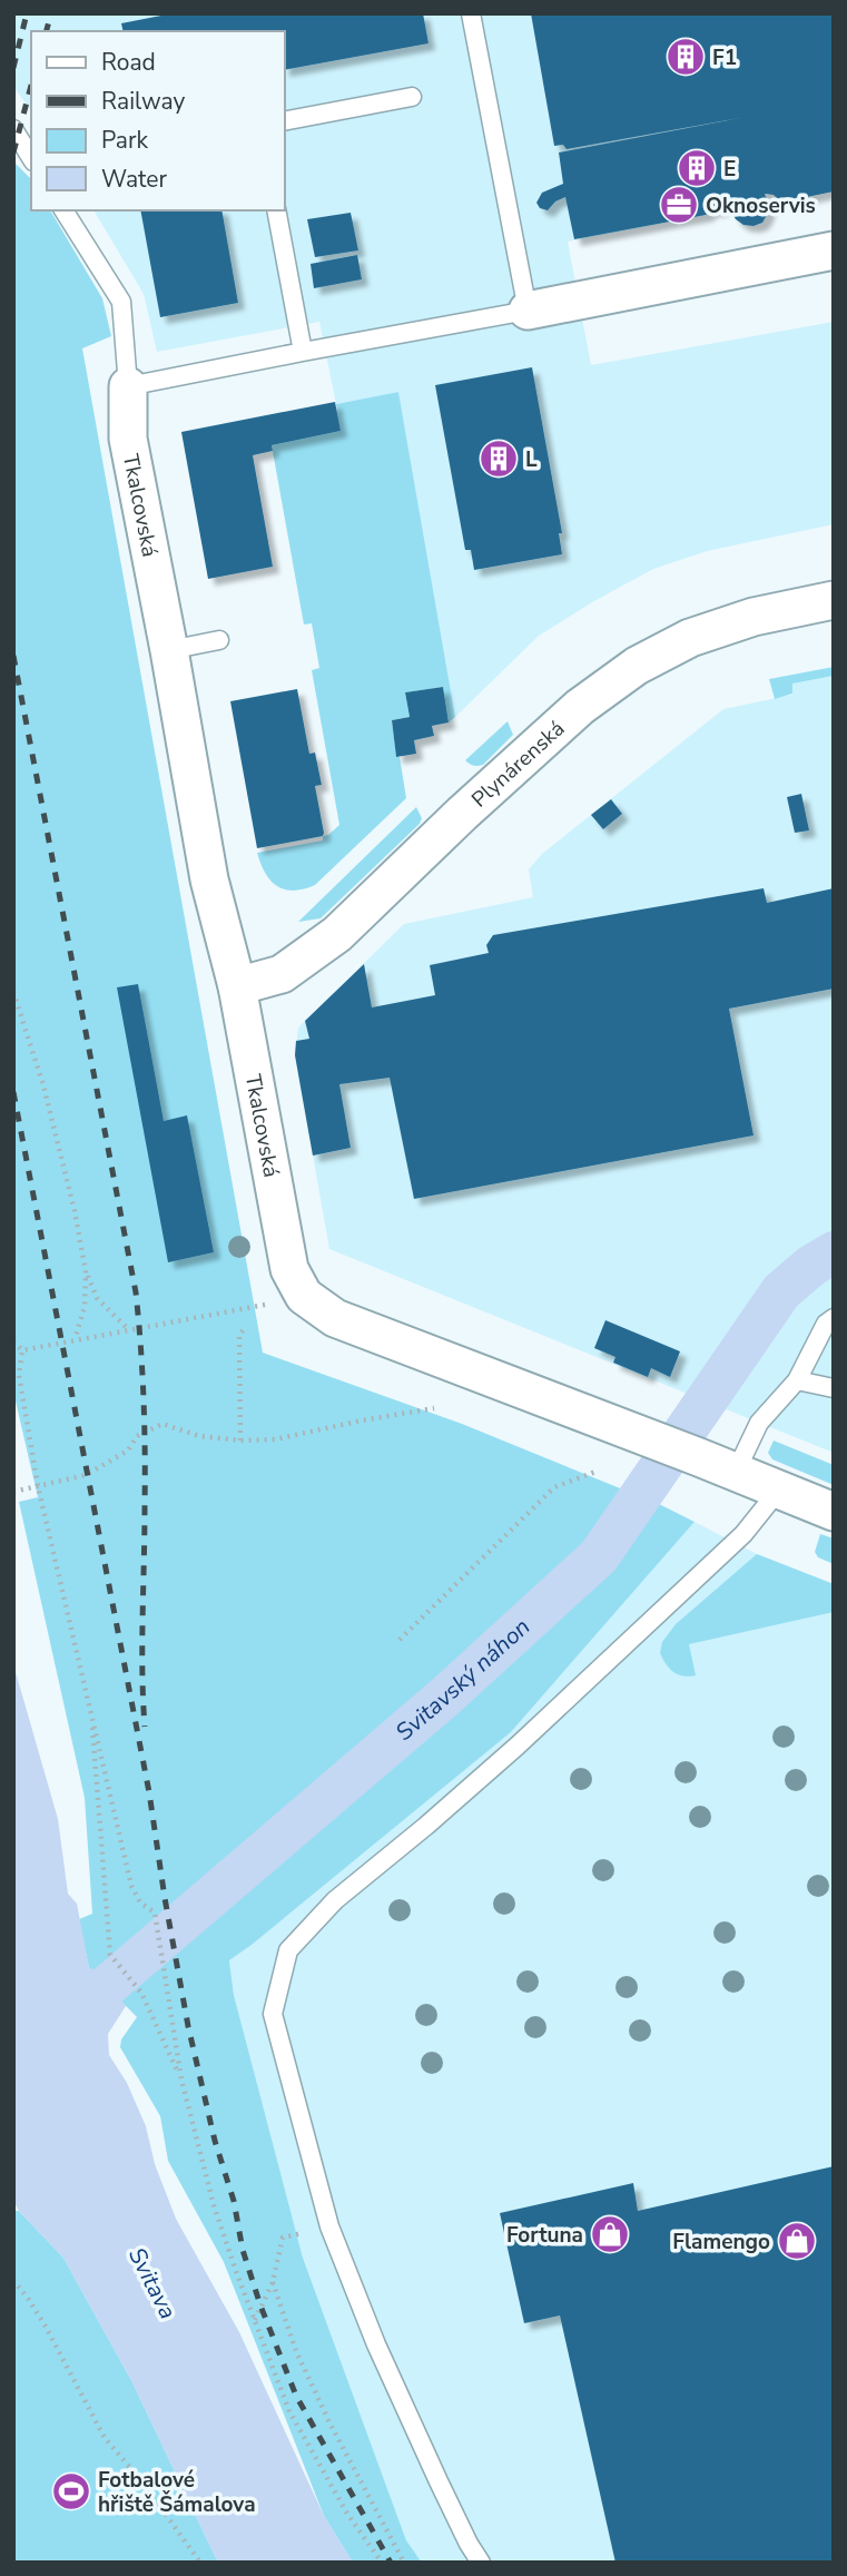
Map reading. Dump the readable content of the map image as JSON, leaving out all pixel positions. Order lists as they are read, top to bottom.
{
  "streets": {
    "street": ["Tkalcovská", "Plynárenská"]
  },
  "crossings": [
    ["Tkalcovská", "Plynárenská"]
  ],
  "water": ["Svitavský náhon", "Svitava"],
  "places": {
    "building": ["F1", "E", "L"],
    "office": ["Oknoservis"],
    "shop": ["Fortuna", "Flamengo"],
    "sports": ["Fotbalové hřiště Šámalova"]
  },
  "legend": [
    "Road",
    "Railway",
    "Park",
    "Water"
  ]
}
